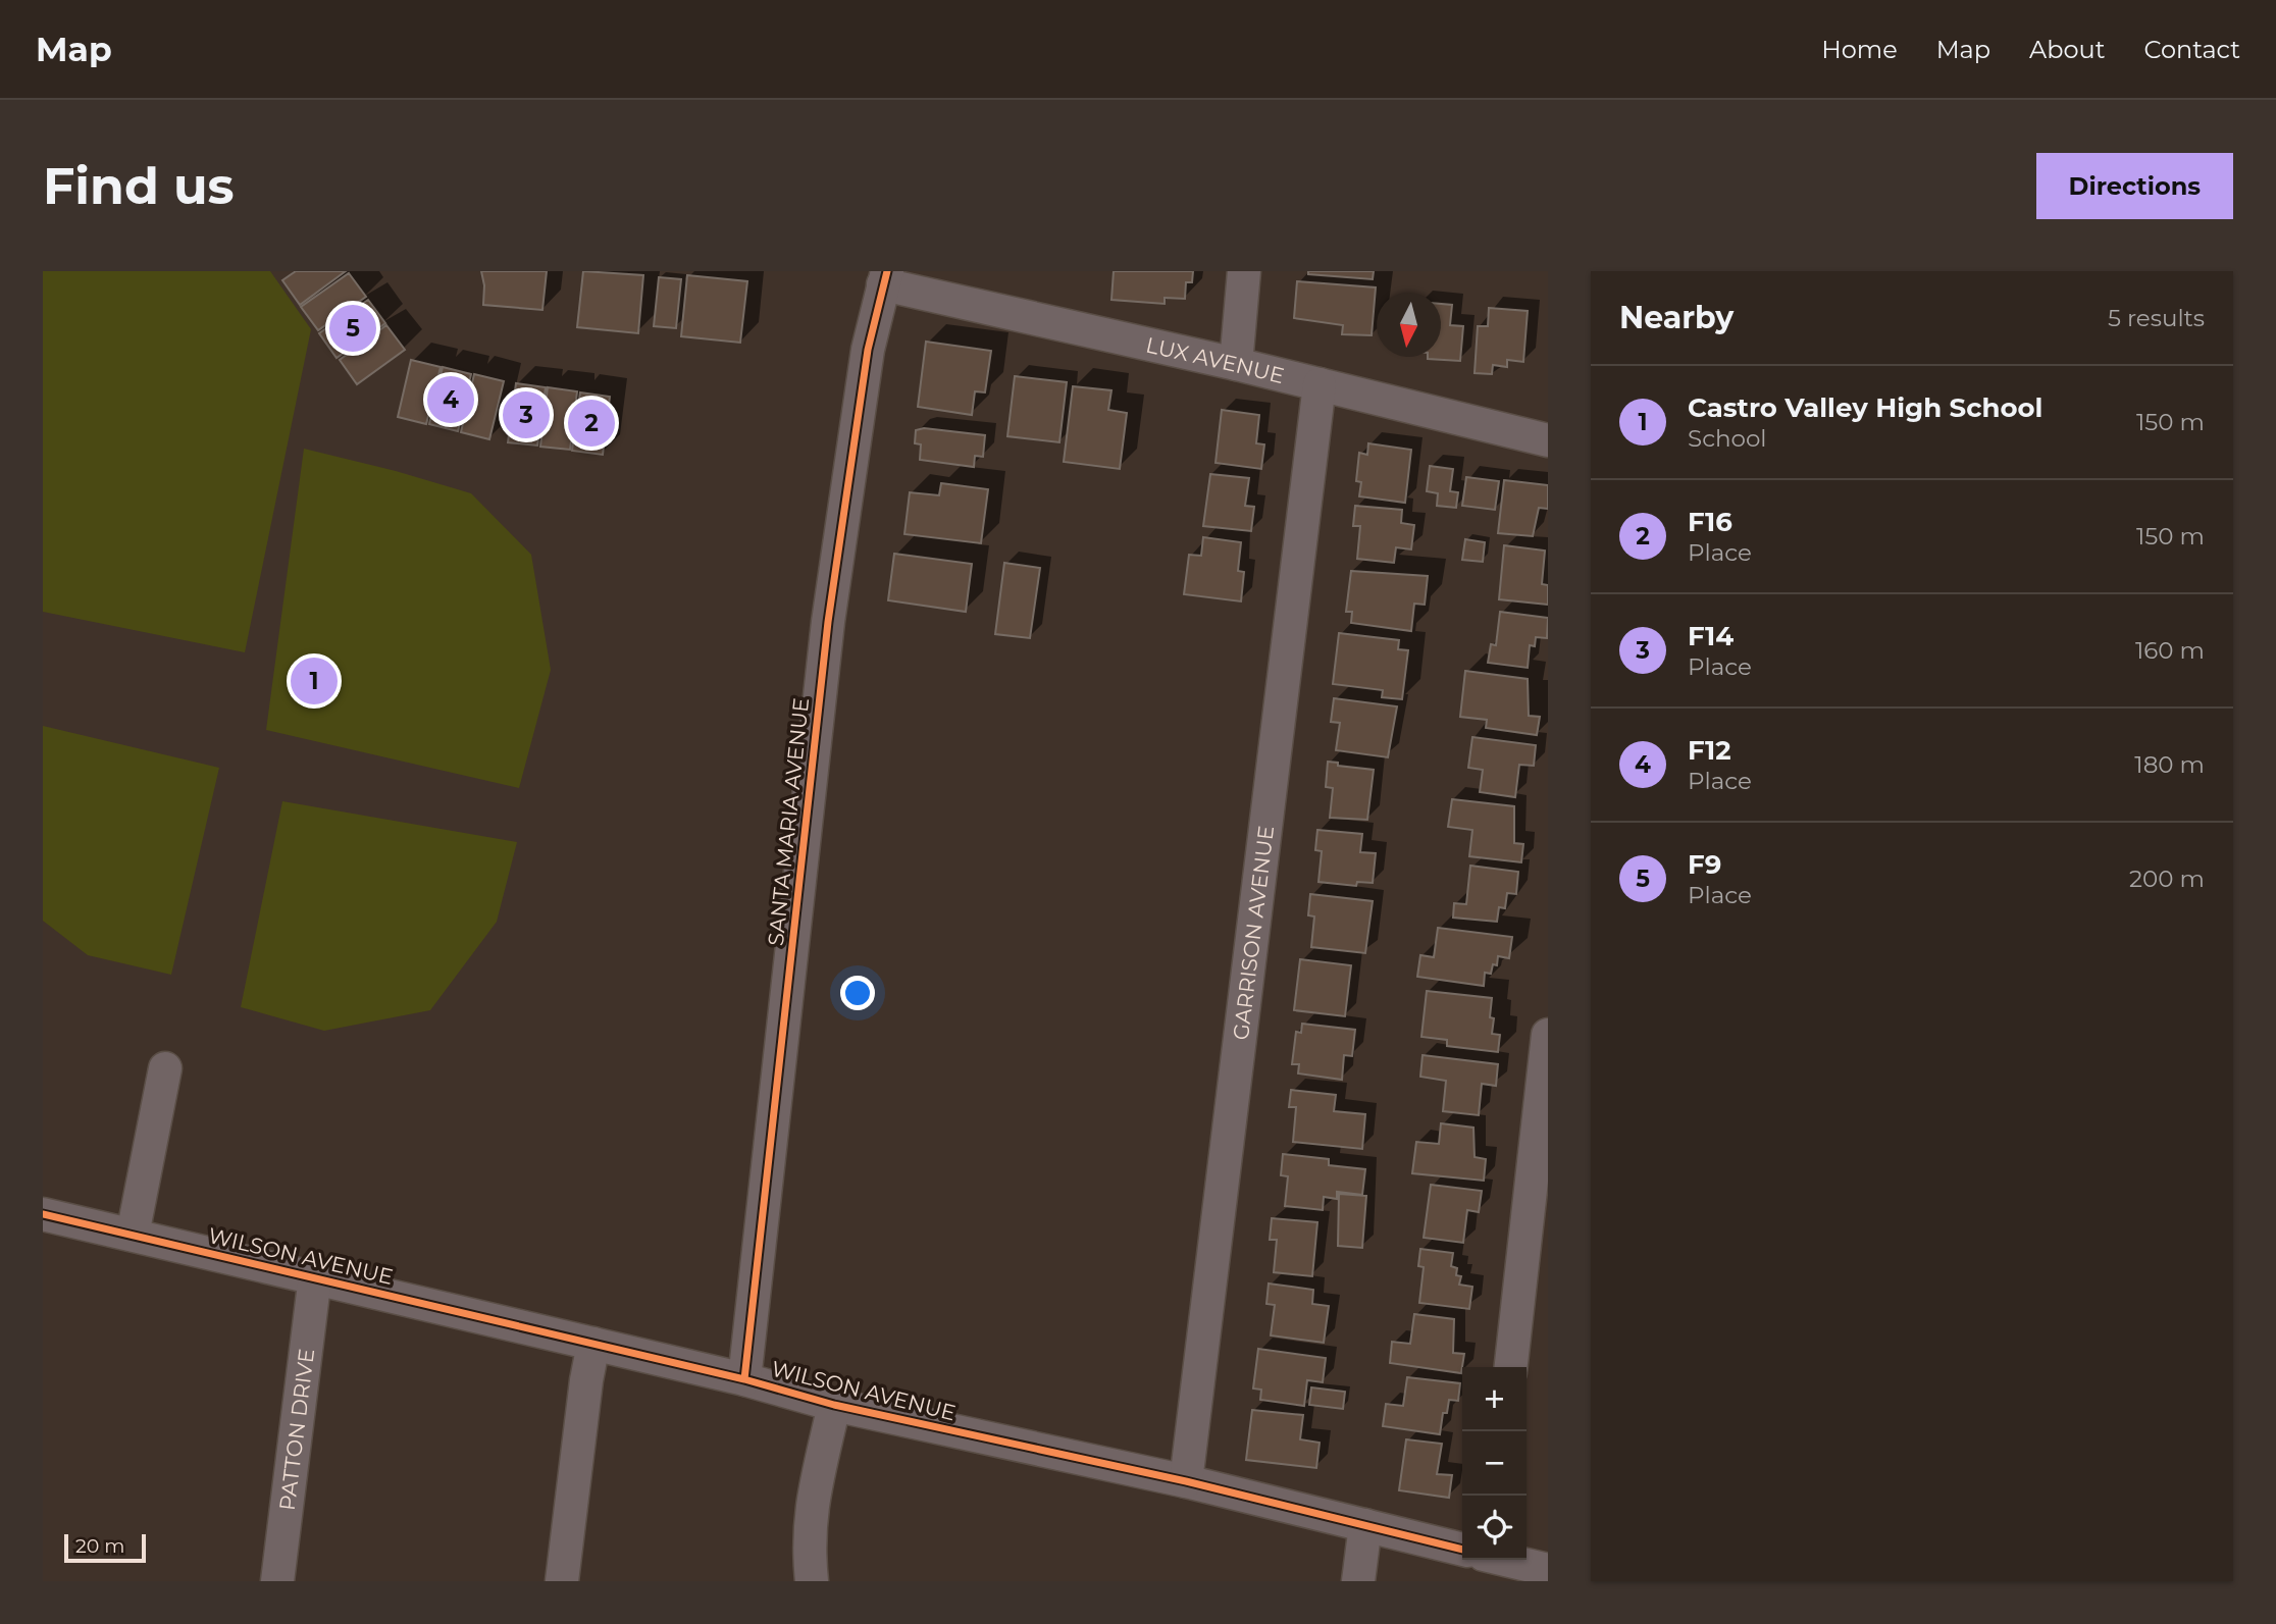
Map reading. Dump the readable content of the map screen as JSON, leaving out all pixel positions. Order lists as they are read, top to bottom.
{
  "streets": {
    "street": [
      "LUX AVENUE",
      "SANTA MARIA AVENUE",
      "GARRISON AVENUE",
      "WILSON AVENUE",
      "PATTON DRIVE"
    ]
  },
  "crossings": [
    ["LUX AVENUE", "SANTA MARIA AVENUE"],
    ["LUX AVENUE", "GARRISON AVENUE"],
    ["SANTA MARIA AVENUE", "WILSON AVENUE"],
    ["GARRISON AVENUE", "WILSON AVENUE"],
    ["WILSON AVENUE", "PATTON DRIVE"]
  ],
  "scale_bar": "20 m",
  "north": "bottom",
  "page": {
    "header": "Map",
    "nav": [
      "Home",
      "Map",
      "About",
      "Contact"
    ],
    "buttons": "Directions",
    "title": "Find us",
    "heading": ["Nearby", "5 results"],
    "pins": [
      "5",
      "4",
      "3",
      "2",
      "1"
    ],
    "list": [
      {
        "mark": "1",
        "name": "Castro Valley High School",
        "note": "School",
        "value": "150 m"
      },
      {
        "mark": "2",
        "name": "F16",
        "note": "Place",
        "value": "150 m"
      },
      {
        "mark": "3",
        "name": "F14",
        "note": "Place",
        "value": "160 m"
      },
      {
        "mark": "4",
        "name": "F12",
        "note": "Place",
        "value": "180 m"
      },
      {
        "mark": "5",
        "name": "F9",
        "note": "Place",
        "value": "200 m"
      }
    ],
    "map_buttons": ["+", "−"],
    "scale": "20 m"
  }
}
